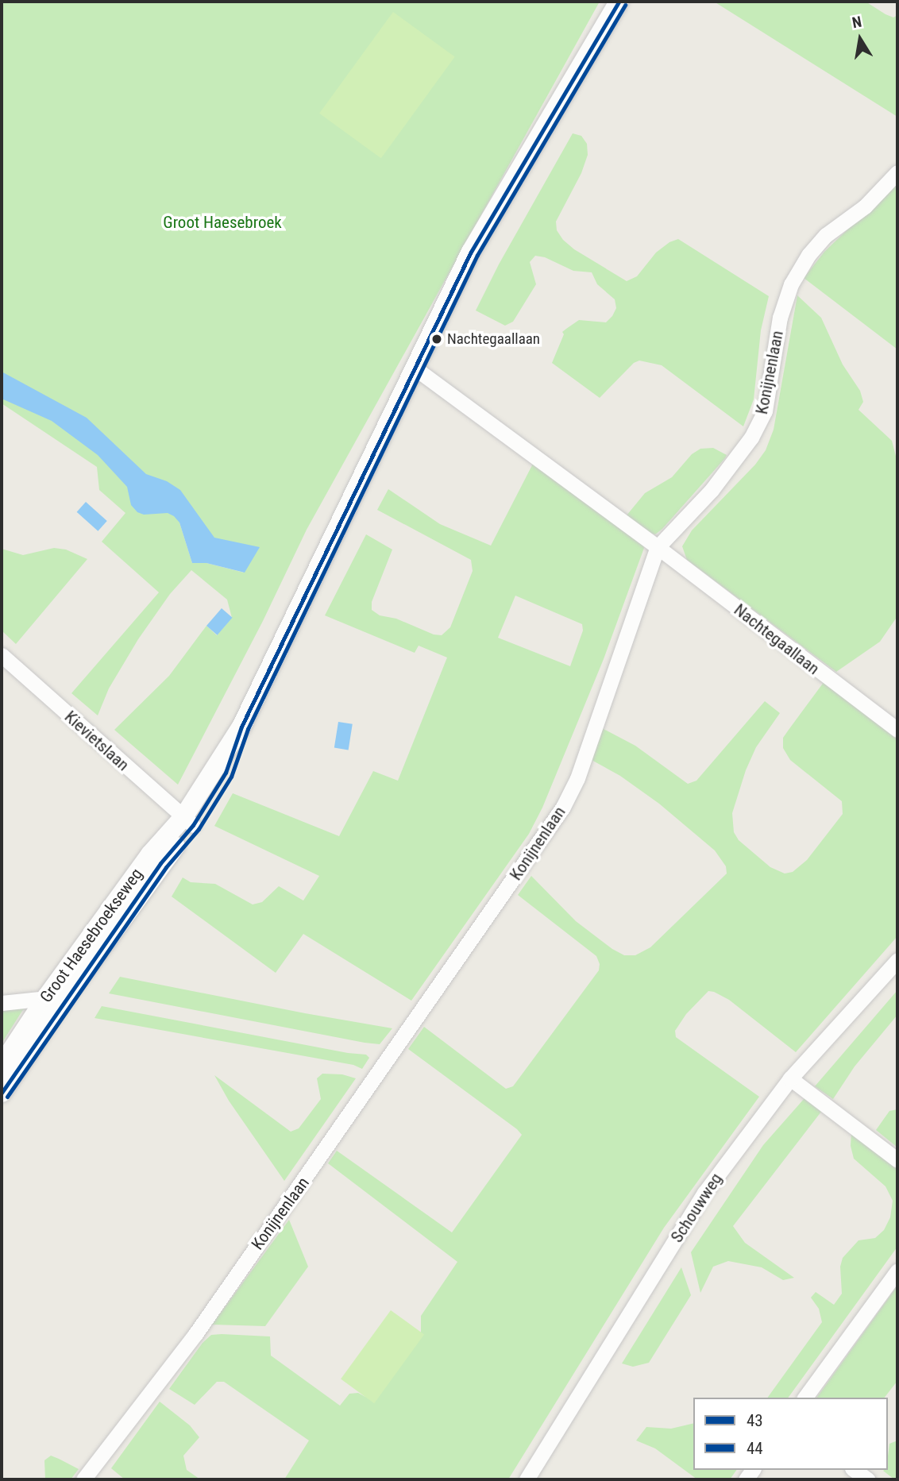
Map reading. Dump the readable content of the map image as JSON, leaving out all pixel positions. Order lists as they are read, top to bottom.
{
  "streets": {
    "street": [
      "Konijnenlaan",
      "Nachtegaallaan",
      "Kievietslaan",
      "Groot Haesebroekseweg",
      "Schouwweg"
    ]
  },
  "crossings": [
    ["Konijnenlaan", "Nachtegaallaan"],
    ["Nachtegaallaan", "Groot Haesebroekseweg"],
    ["Kievietslaan", "Groot Haesebroekseweg"]
  ],
  "parks": ["Groot Haesebroek"],
  "places": ["Nachtegaallaan"],
  "lines": ["transit line 43", "transit line 44"],
  "legend": ["43", "44"],
  "north": "top"
}
